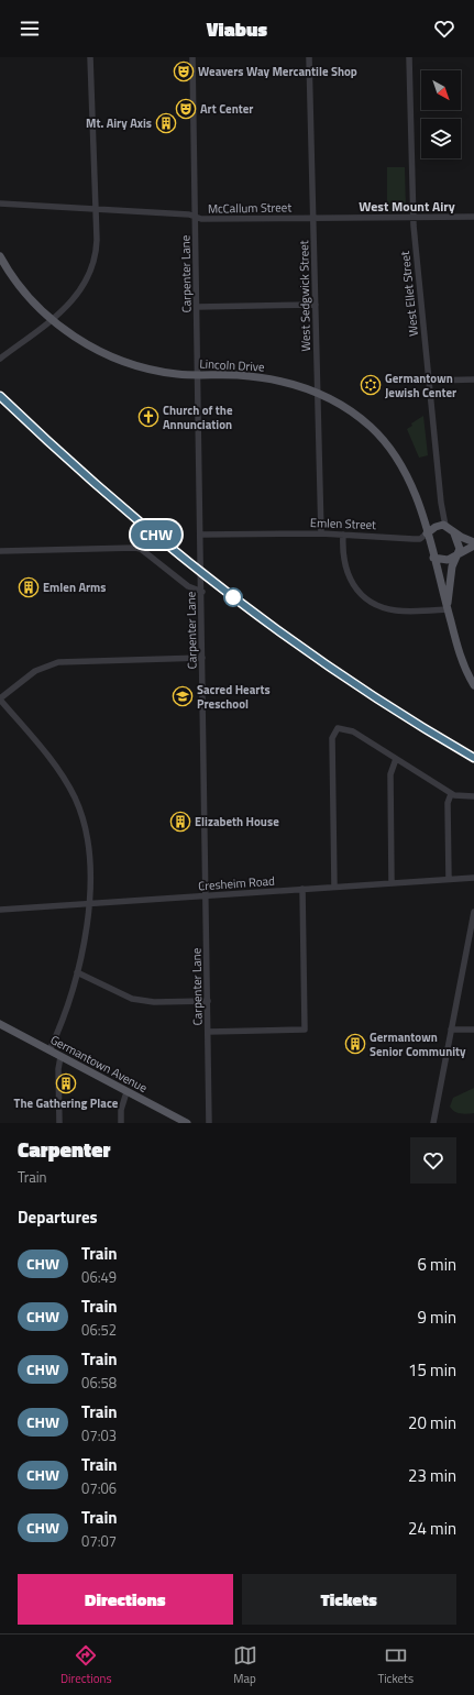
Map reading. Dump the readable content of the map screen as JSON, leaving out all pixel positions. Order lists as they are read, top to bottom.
{
  "streets": {
    "main road": ["Lincoln Drive", "Emlen Street", "Germantown Avenue"],
    "street": [
      "McCallum Street",
      "Carpenter Lane",
      "West Ellet Street",
      "West Sedgwick Street",
      "Cresheim Road"
    ]
  },
  "crossings": [
    ["McCallum Street", "Carpenter Lane"],
    ["McCallum Street", "West Ellet Street"],
    ["McCallum Street", "West Sedgwick Street"],
    ["Carpenter Lane", "Lincoln Drive"],
    ["Carpenter Lane", "Emlen Street"],
    ["Carpenter Lane", "Cresheim Road"],
    ["West Ellet Street", "Lincoln Drive"],
    ["West Ellet Street", "Emlen Street"],
    ["West Sedgwick Street", "Lincoln Drive"],
    ["West Sedgwick Street", "Emlen Street"],
    ["Lincoln Drive", "Emlen Street"]
  ],
  "districts": ["West Mount Airy"],
  "places": {
    "theatre": ["Weavers Way Mercantile Shop", "Art Center"],
    "building": [
      "Mt. Airy Axis",
      "Emlen Arms",
      "Elizabeth House",
      "Germantown Senior Community",
      "The Gathering Place"
    ],
    "synagogue": ["Germantown Jewish Center"],
    "church": ["Church of the Annunciation"],
    "school or university": ["Sacred Hearts Preschool"]
  },
  "north": "bottom right",
  "page": {
    "header": "Viabus",
    "on_map": "CHW",
    "heading": [
      ["Carpenter", "Train"],
      "Departures"
    ],
    "list": [
      {
        "mark": "CHW",
        "name": "Train",
        "note": "06:49",
        "value": "6 min"
      },
      {
        "mark": "CHW",
        "name": "Train",
        "note": "06:52",
        "value": "9 min"
      },
      {
        "mark": "CHW",
        "name": "Train",
        "note": "06:58",
        "value": "15 min"
      },
      {
        "mark": "CHW",
        "name": "Train",
        "note": "07:03",
        "value": "20 min"
      },
      {
        "mark": "CHW",
        "name": "Train",
        "note": "07:06",
        "value": "23 min"
      },
      {
        "mark": "CHW",
        "name": "Train",
        "note": "07:07",
        "value": "24 min"
      }
    ],
    "buttons": ["Directions", "Tickets"],
    "tabs": ["Directions", "Map", "Tickets"]
  }
}
